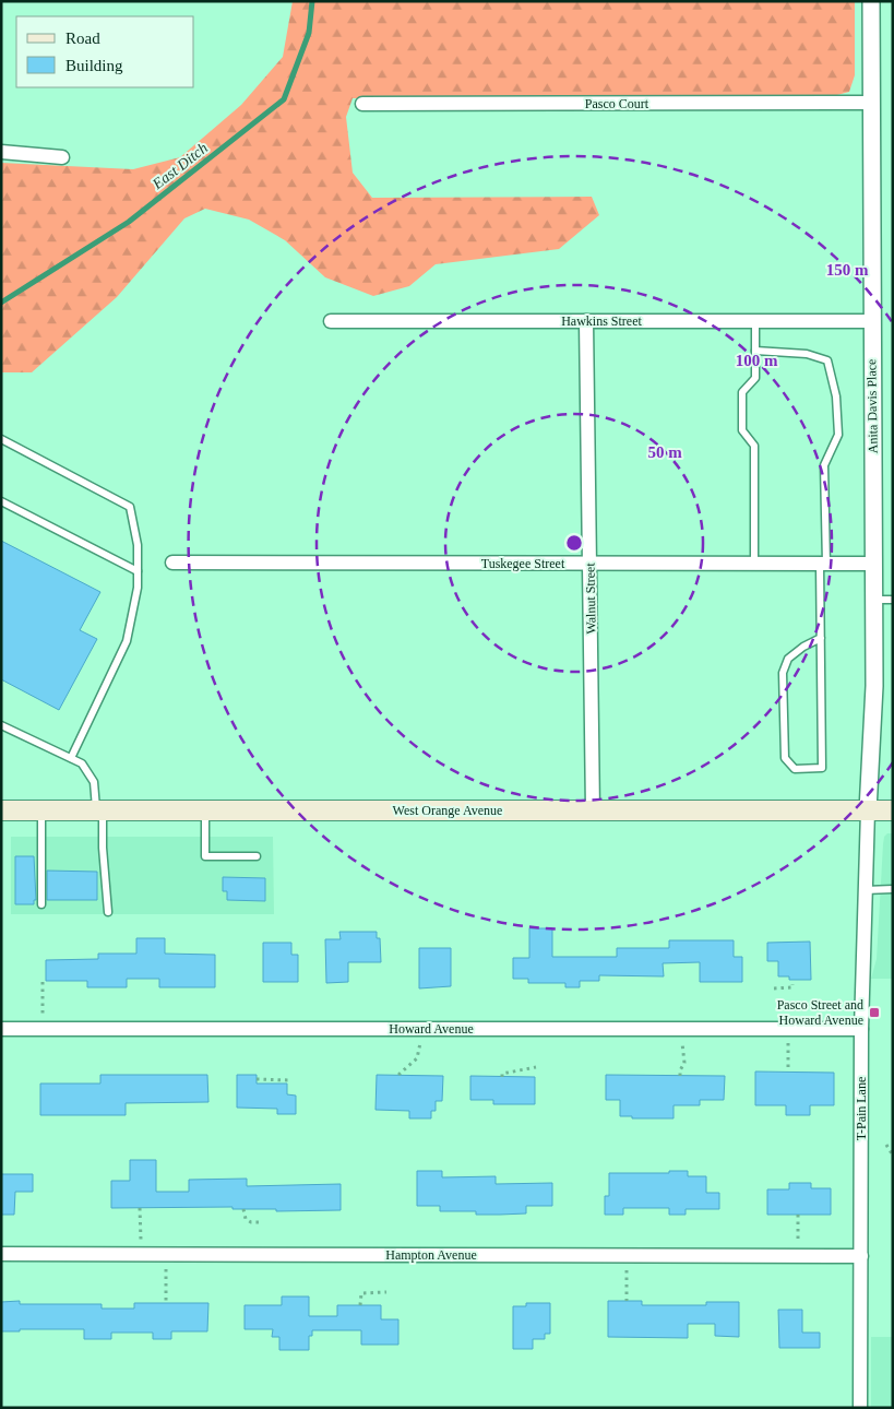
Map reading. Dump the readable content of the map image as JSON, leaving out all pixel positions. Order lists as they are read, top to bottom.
{
  "streets": {
    "main road": ["West Orange Avenue"],
    "street": [
      "Pasco Court",
      "Hawkins Street",
      "Anita Davis Place",
      "Tuskegee Street",
      "Walnut Street",
      "Howard Avenue",
      "T-Pain Lane",
      "Hampton Avenue"
    ]
  },
  "crossings": [
    ["Pasco Court", "Anita Davis Place"],
    ["Hawkins Street", "Anita Davis Place"],
    ["Hawkins Street", "Walnut Street"],
    ["Anita Davis Place", "Tuskegee Street"],
    ["Anita Davis Place", "West Orange Avenue"],
    ["Anita Davis Place", "T-Pain Lane"],
    ["Tuskegee Street", "Walnut Street"],
    ["Walnut Street", "West Orange Avenue"],
    ["West Orange Avenue", "T-Pain Lane"],
    ["Howard Avenue", "T-Pain Lane"],
    ["T-Pain Lane", "Hampton Avenue"]
  ],
  "water": ["East Ditch"],
  "places": {
    "transit": ["Pasco Street and Howard Avenue"]
  },
  "legend": ["Road", "Building"],
  "rings": ["150 m", "100 m", "50 m"]
}
